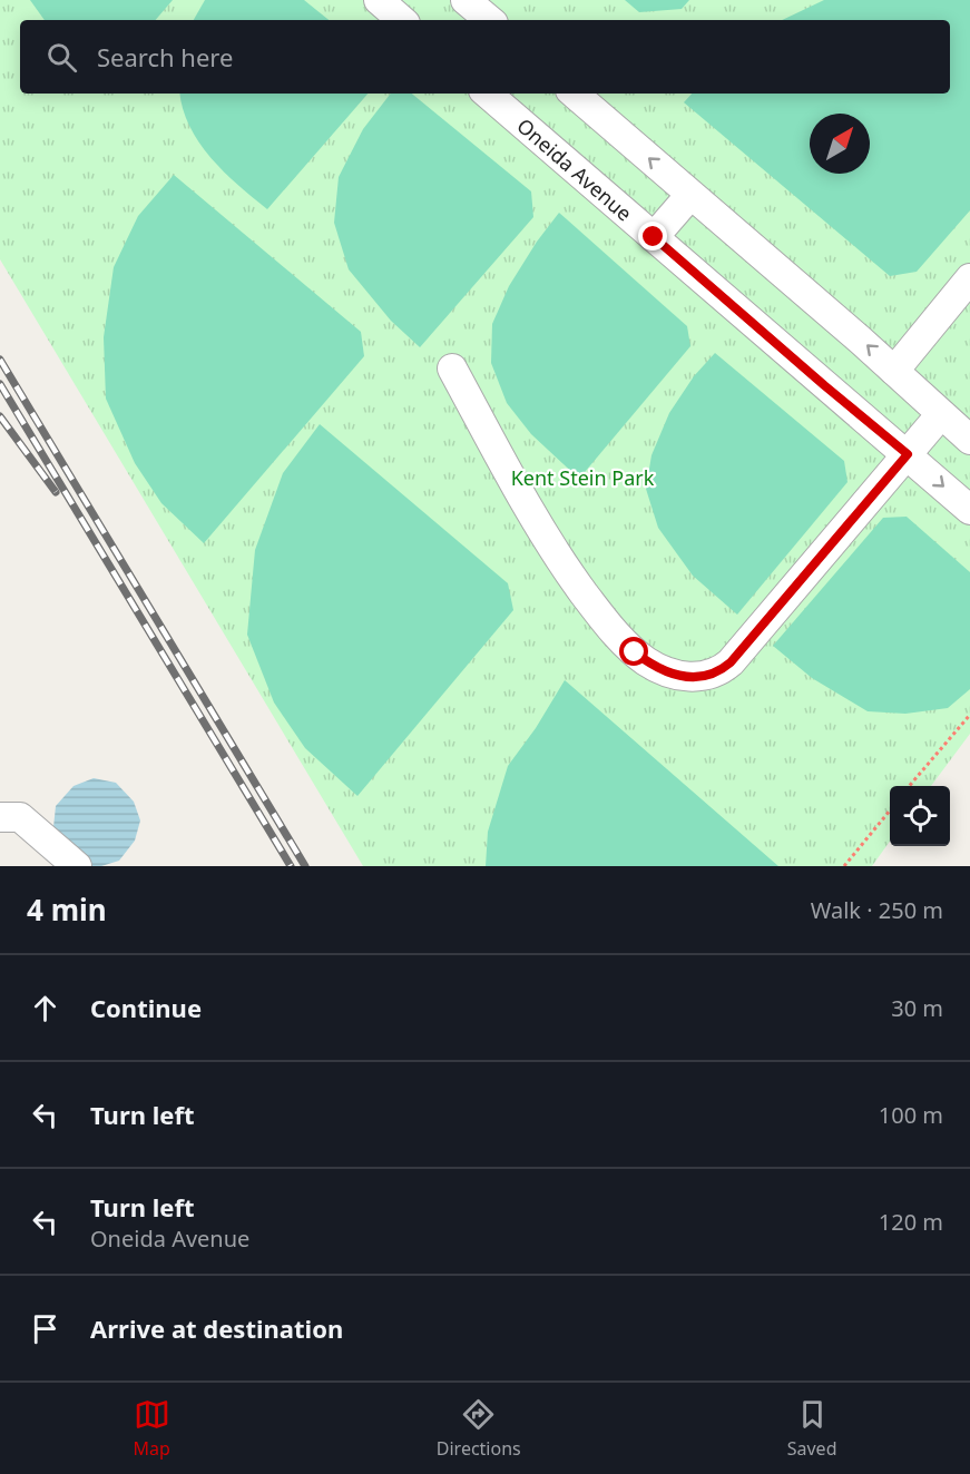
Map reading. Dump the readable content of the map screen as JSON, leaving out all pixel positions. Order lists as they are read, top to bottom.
{
  "streets": {
    "lane": ["Oneida Avenue"]
  },
  "parks": ["Kent Stein Park"],
  "north": "top right",
  "page": {
    "search": "Search here",
    "heading": ["4 min", "Walk · 250 m"],
    "list": [
      ["Continue", "30 m"],
      ["Turn left", "100 m"],
      ["Turn left", "Oneida Avenue", "120 m"],
      "Arrive at destination"
    ],
    "nav": ["Map", "Directions", "Saved"]
  }
}
